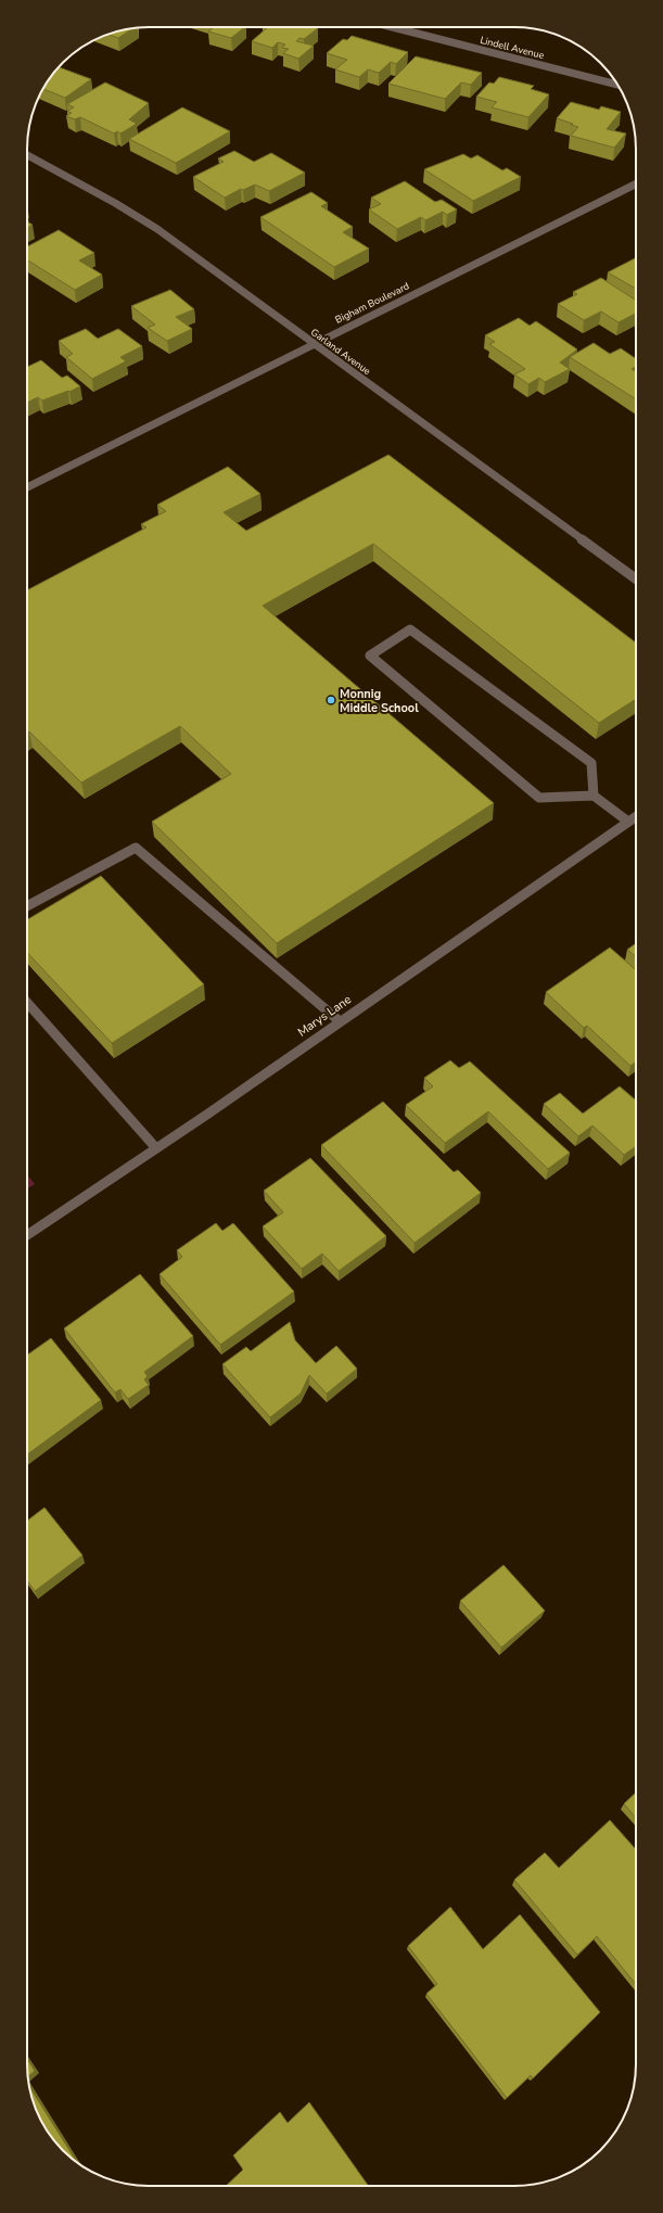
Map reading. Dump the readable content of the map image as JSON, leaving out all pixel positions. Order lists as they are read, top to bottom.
{
  "streets": {
    "street": [
      "Lindell Avenue",
      "Bigham Boulevard",
      "Garland Avenue",
      "Marys Lane"
    ]
  },
  "crossings": [
    ["Bigham Boulevard", "Garland Avenue"]
  ],
  "places": ["Monnig Middle School"]
}
